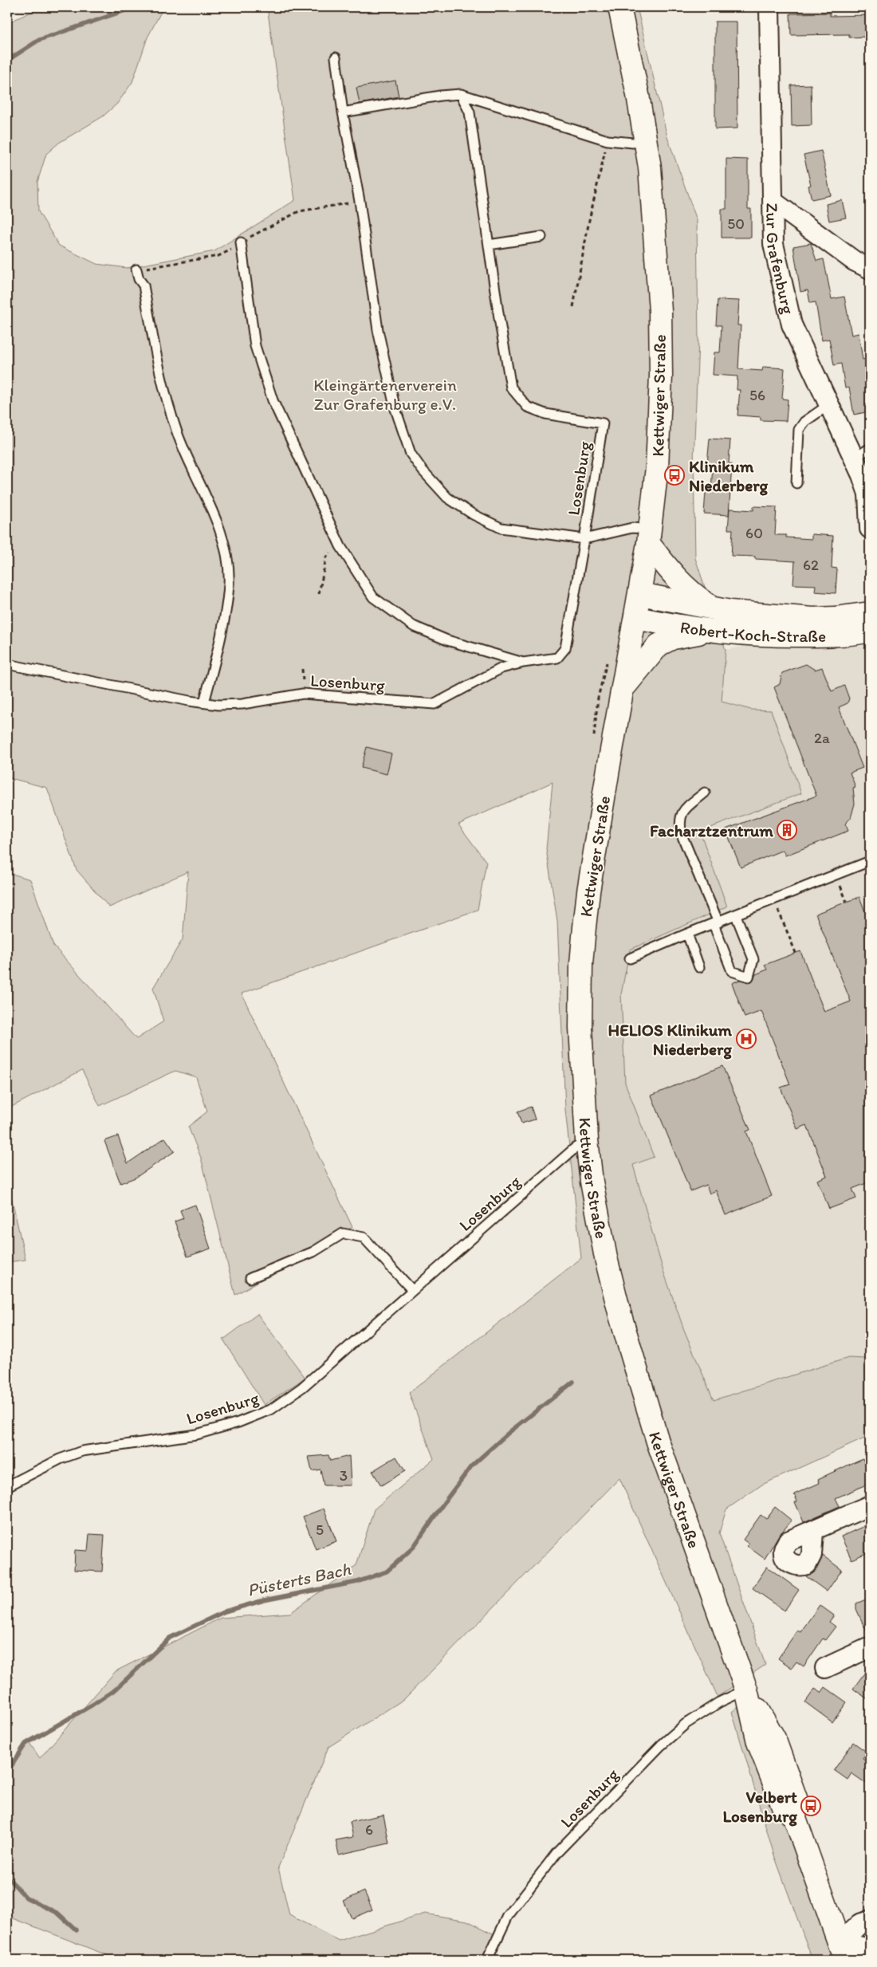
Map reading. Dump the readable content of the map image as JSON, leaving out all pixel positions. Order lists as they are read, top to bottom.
{
  "streets": {
    "main road": ["Kettwiger Straße", "Robert-Koch-Straße"],
    "street": ["Zur Grafenburg"],
    "lane": ["Losenburg"]
  },
  "crossings": [
    ["Kettwiger Straße", "Losenburg"],
    ["Kettwiger Straße", "Robert-Koch-Straße"]
  ],
  "water": ["Püsterts Bach"],
  "parks": ["Kleingärtenerverein Zur Grafenburg e.V."],
  "places": {
    "bus stop": ["Klinikum Niederberg", "Velbert Losenburg"],
    "building": ["Facharztzentrum"],
    "hospital": ["HELIOS Klinikum Niederberg"]
  },
  "house_numbers": [
    "50",
    "56",
    "60",
    "62",
    "2a",
    "3",
    "5",
    "6"
  ]
}
